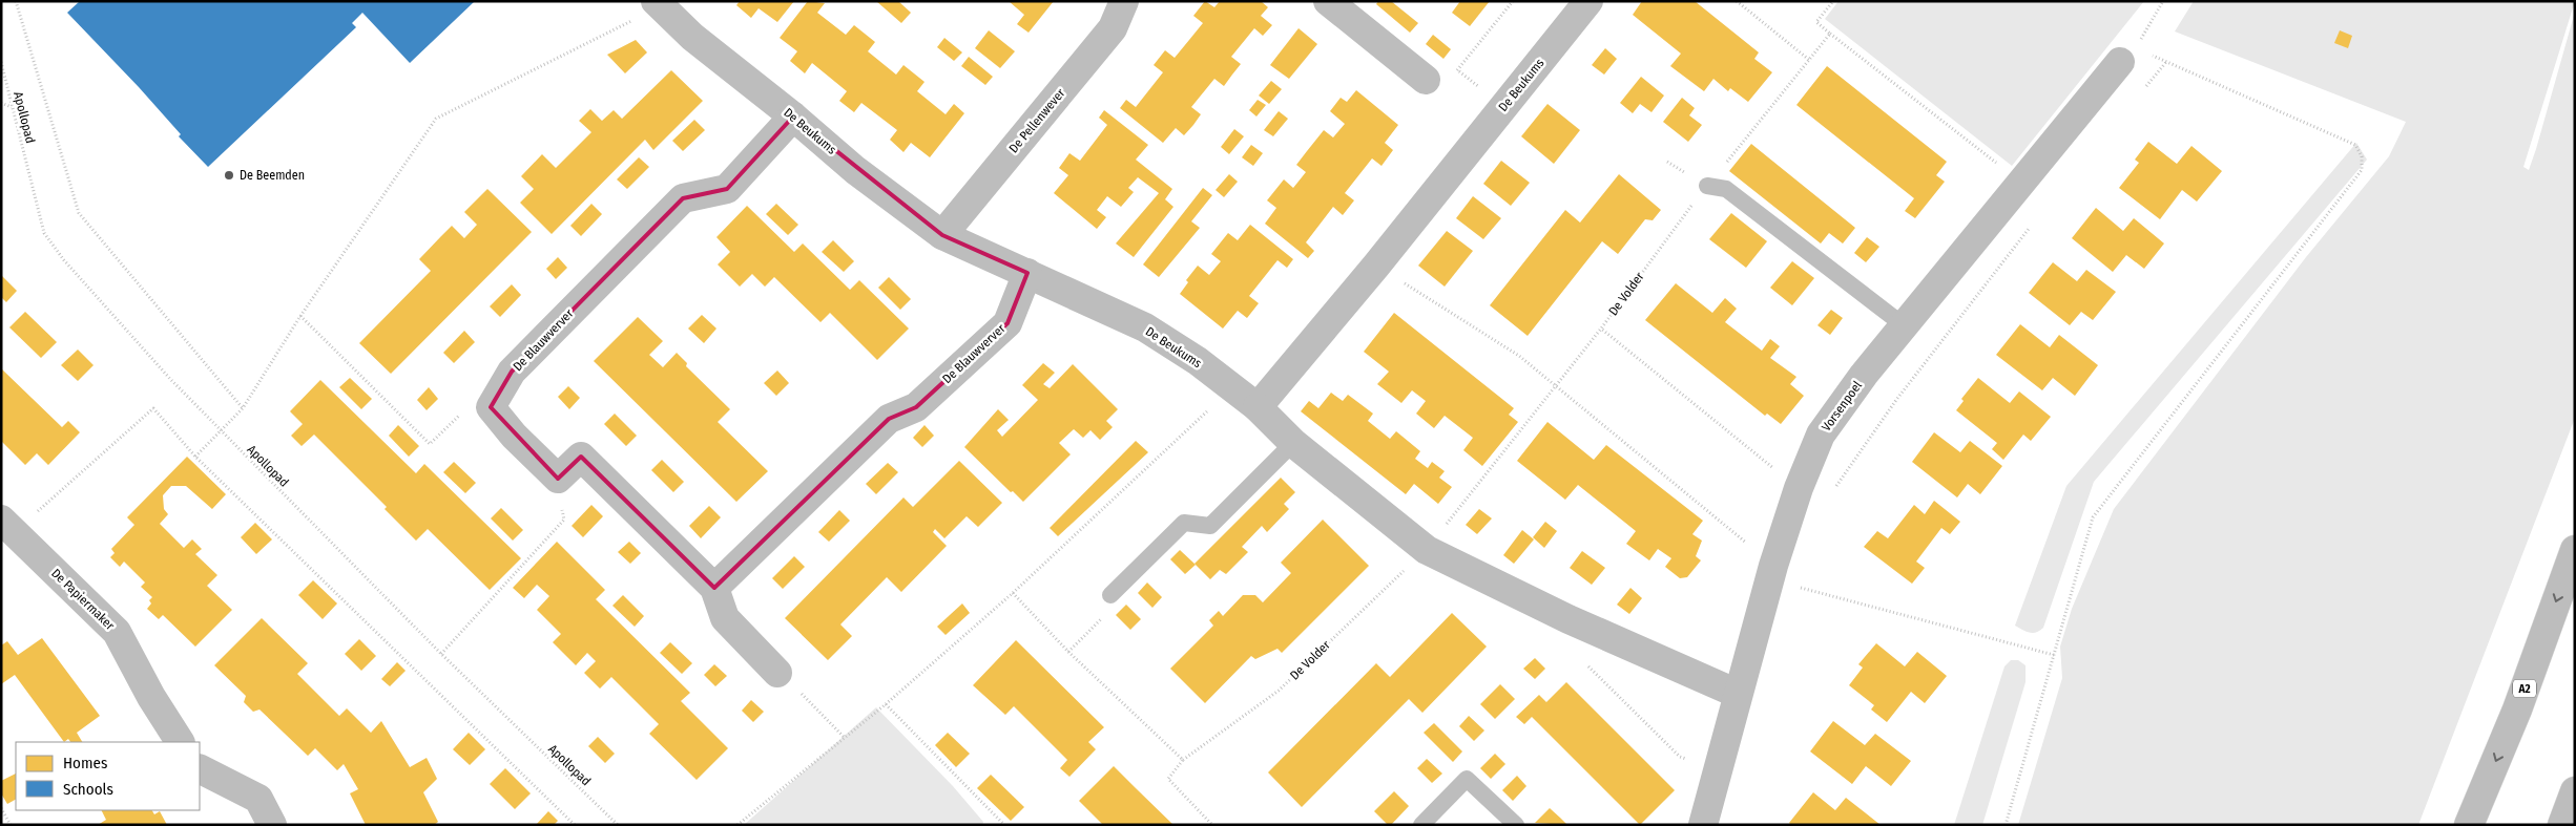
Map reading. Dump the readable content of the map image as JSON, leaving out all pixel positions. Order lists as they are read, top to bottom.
{
  "streets": {
    "main road": [
      "De Beukums",
      "De Pellenwever",
      "De Blauwverver",
      "Vorsenpoel",
      "De Papiermaker",
      "A2"
    ],
    "path": ["Apollopad", "De Volder"]
  },
  "crossings": [
    ["De Beukums", "De Pellenwever"],
    ["De Beukums", "De Blauwverver"],
    ["De Volder", "Vorsenpoel"]
  ],
  "places": ["De Beemden"],
  "legend": ["Homes", "Schools"]
}
